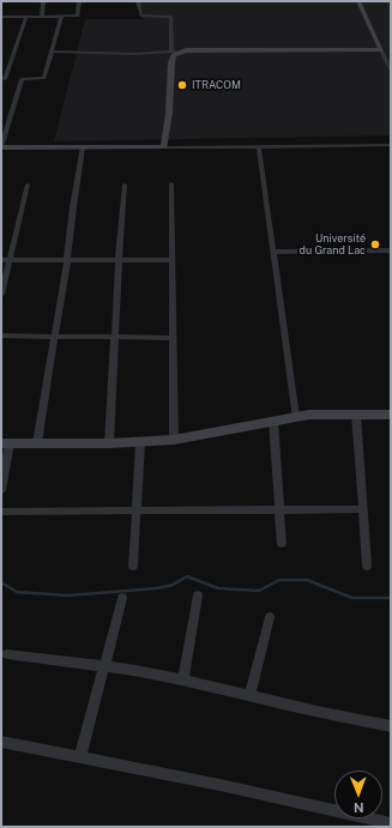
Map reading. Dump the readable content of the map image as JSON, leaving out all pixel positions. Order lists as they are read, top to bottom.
{
  "places": ["ITRACOM", "Université du Grand Lac"],
  "north": "bottom"
}
